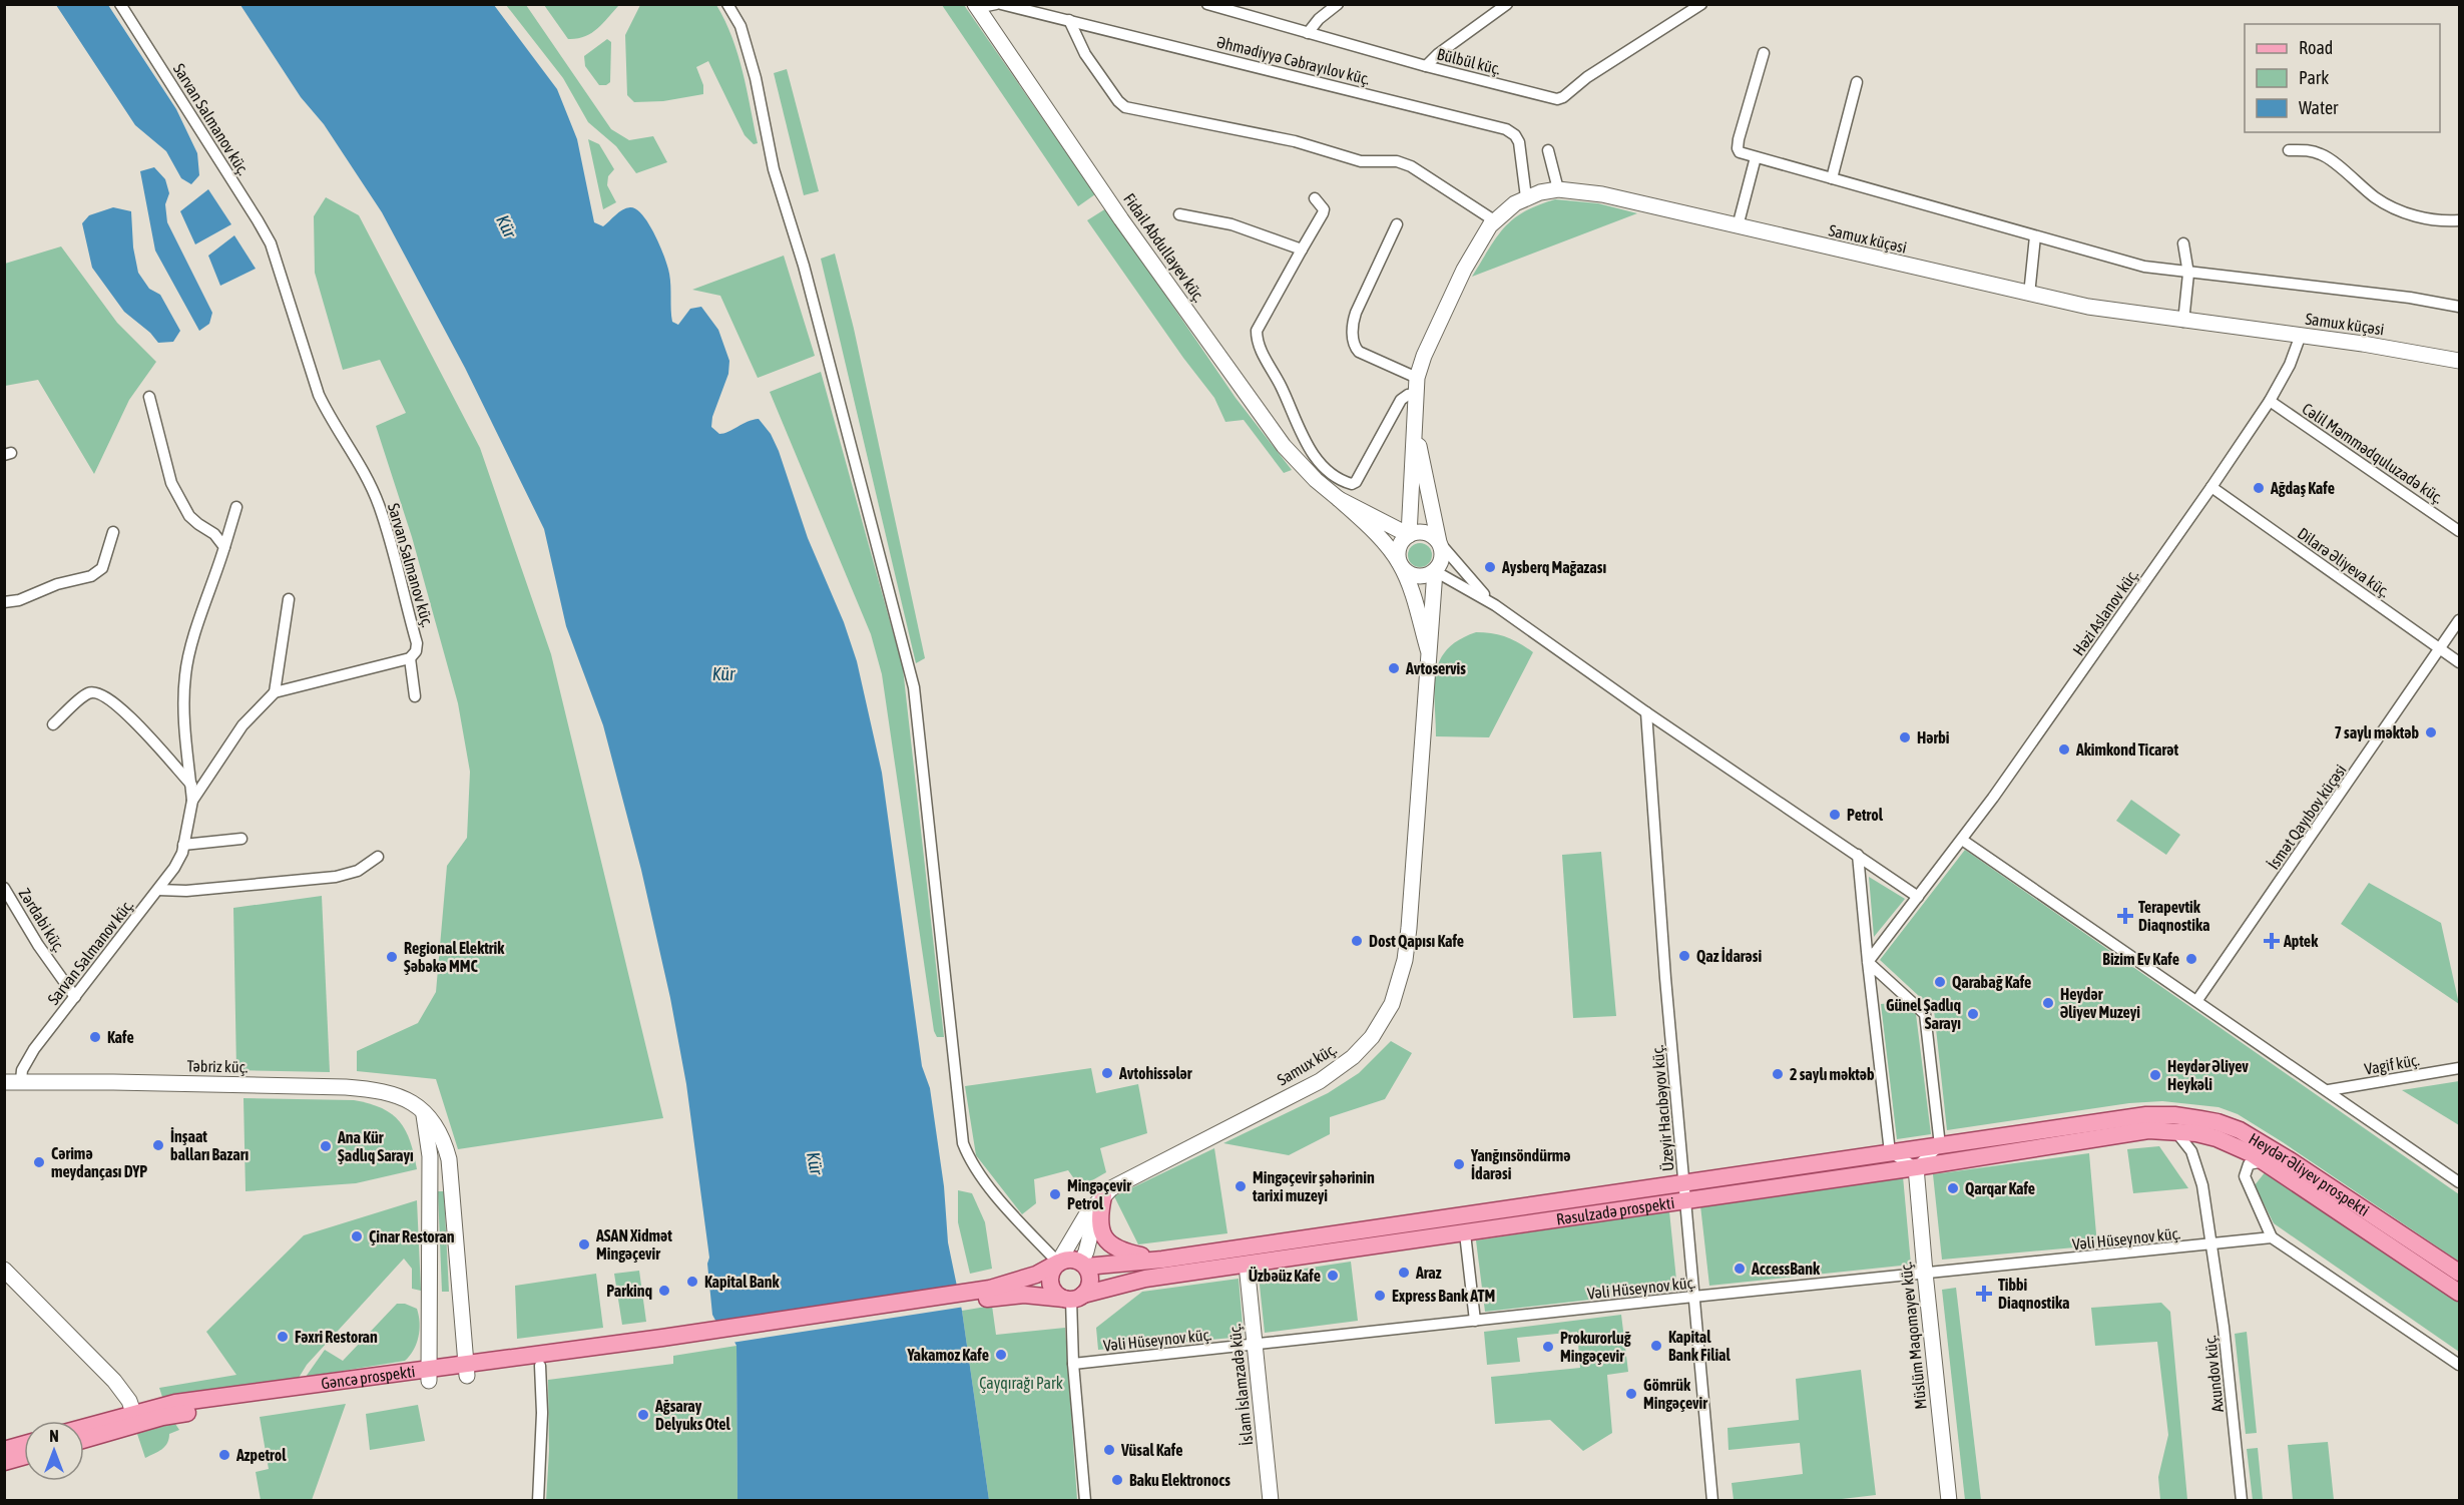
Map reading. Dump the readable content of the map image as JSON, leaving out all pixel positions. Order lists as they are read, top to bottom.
{
  "streets": {
    "main road": [
      "Samux küçəsi",
      "Fidail Abdullayev küç.",
      "Samux küç.",
      "Təbriz küç.",
      "Heydər Əliyev prospekti",
      "Rəsulzadə prospekti",
      "Müslüm Maqomayev küç.",
      "Gəncə prospekti",
      "İslam İslamzadə küç."
    ],
    "street": [
      "Əhmədiyyə Cəbrayılov küç.",
      "Bülbül küç.",
      "Sarvan Salmanov küç.",
      "Cəlil Məmmədquluzadə küç.",
      "Dilarə Əliyeva küç.",
      "Həzi Aslanov küç.",
      "İsmət Qayıbov küçəsi",
      "Zərdabi küç.",
      "Vagif küç.",
      "Üzeyir Hacıbəyov küç.",
      "Vəli Hüseynov küç.",
      "Axundov küç."
    ]
  },
  "crossings": [
    ["Əhmədiyyə Cəbrayılov küç.", "Samux küçəsi"],
    ["Sarvan Salmanov küç.", "Zərdabi küç."],
    ["Sarvan Salmanov küç.", "Təbriz küç."],
    ["Samux küçəsi", "Həzi Aslanov küç."],
    ["Cəlil Məmmədquluzadə küç.", "Həzi Aslanov küç."],
    ["Dilarə Əliyeva küç.", "Həzi Aslanov küç."],
    ["Dilarə Əliyeva küç.", "İsmət Qayıbov küçəsi"],
    ["Samux küç.", "Rəsulzadə prospekti"],
    ["Üzeyir Hacıbəyov küç.", "Rəsulzadə prospekti"],
    ["Üzeyir Hacıbəyov küç.", "Vəli Hüseynov küç."],
    ["Heydər Əliyev prospekti", "Rəsulzadə prospekti"],
    ["Heydər Əliyev prospekti", "Axundov küç."],
    ["Rəsulzadə prospekti", "Müslüm Maqomayev küç."],
    ["Rəsulzadə prospekti", "İslam İslamzadə küç."],
    ["Vəli Hüseynov küç.", "Müslüm Maqomayev küç."],
    ["Vəli Hüseynov küç.", "Axundov küç."],
    ["Vəli Hüseynov küç.", "İslam İslamzadə küç."]
  ],
  "water": ["Kür"],
  "parks": ["Çayqırağı Park"],
  "places": {
    "other": [
      "Ağdaş Kafe",
      "Aysberq Mağazası",
      "Avtoservis",
      "7 saylı məktəb",
      "Hərbi",
      "Akimkond Ticarət",
      "Petrol",
      "Dost Qapısı Kafe",
      "Qaz İdarəsi",
      "Regional Elektrik Şəbəkə MMC",
      "Bizim Ev Kafe",
      "Qarabağ Kafe",
      "Heydər Əliyev Muzeyi",
      "Günel Şadlıq Sarayı",
      "Kafe",
      "Avtohissələr",
      "2 saylı məktəb",
      "Heydər Əliyev Heykəli",
      "İnşaat balları Bazarı",
      "Ana Kür Şadlıq Sarayı",
      "Cərimə meydançası DYP",
      "Yanğınsöndürmə İdarəsi",
      "Mingəçevir şəhərinin tarixi muzeyi",
      "Qarqar Kafe",
      "Mingəçevir Petrol",
      "Çinar Restoran",
      "ASAN Xidmət Mingəçevir",
      "AccessBank",
      "Araz",
      "Üzbəüz Kafe",
      "Kapital Bank",
      "Parkinq",
      "Express Bank ATM",
      "Fəxri Restoran",
      "Kapital Bank Filial",
      "Prokurorluğ Mingəçevir",
      "Yakamoz Kafe",
      "Gömrük Mingəçevir",
      "Ağsaray Delyuks Otel",
      "Vüsal Kafe",
      "Azpetrol",
      "Baku Elektronocs"
    ],
    "health": ["Terapevtik Diaqnostika", "Aptek", "Tibbi Diaqnostika"]
  },
  "legend": ["Road", "Park", "Water"],
  "north": "top"
}
